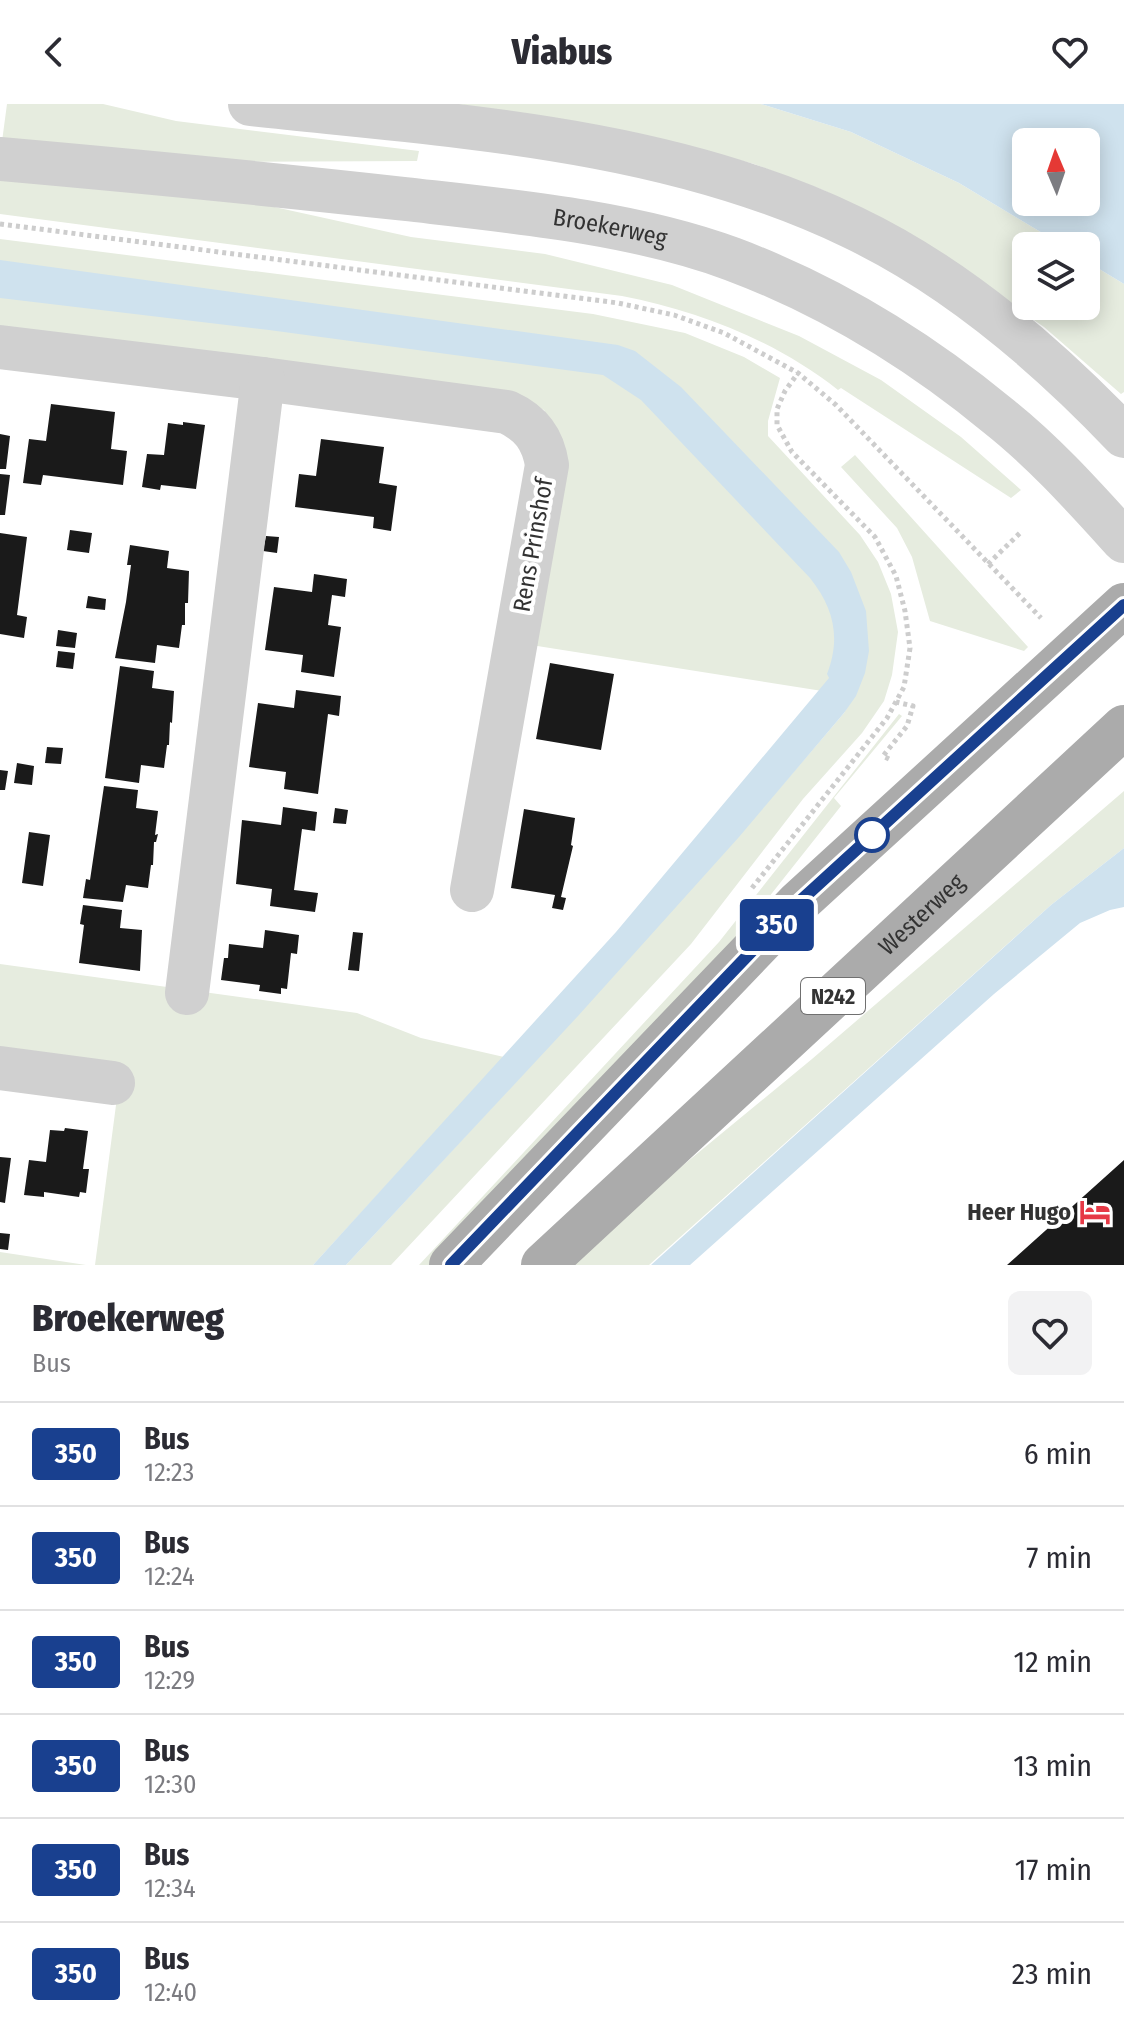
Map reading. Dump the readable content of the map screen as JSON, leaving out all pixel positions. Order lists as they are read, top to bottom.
{
  "streets": {
    "main road": ["Westerweg", "N242"],
    "street": ["Broekerweg", "Rens Prinshof"]
  },
  "places": {
    "hotel": ["Heer Hugo"]
  },
  "lines": ["bus line 350"],
  "north": "top",
  "page": {
    "header": "Viabus",
    "on_map": "350",
    "heading": ["Broekerweg", "Bus"],
    "list": [
      {
        "mark": "350",
        "name": "Bus",
        "note": "12:23",
        "value": "6 min"
      },
      {
        "mark": "350",
        "name": "Bus",
        "note": "12:24",
        "value": "7 min"
      },
      {
        "mark": "350",
        "name": "Bus",
        "note": "12:29",
        "value": "12 min"
      },
      {
        "mark": "350",
        "name": "Bus",
        "note": "12:30",
        "value": "13 min"
      },
      {
        "mark": "350",
        "name": "Bus",
        "note": "12:34",
        "value": "17 min"
      },
      {
        "mark": "350",
        "name": "Bus",
        "note": "12:40",
        "value": "23 min"
      }
    ]
  }
}
